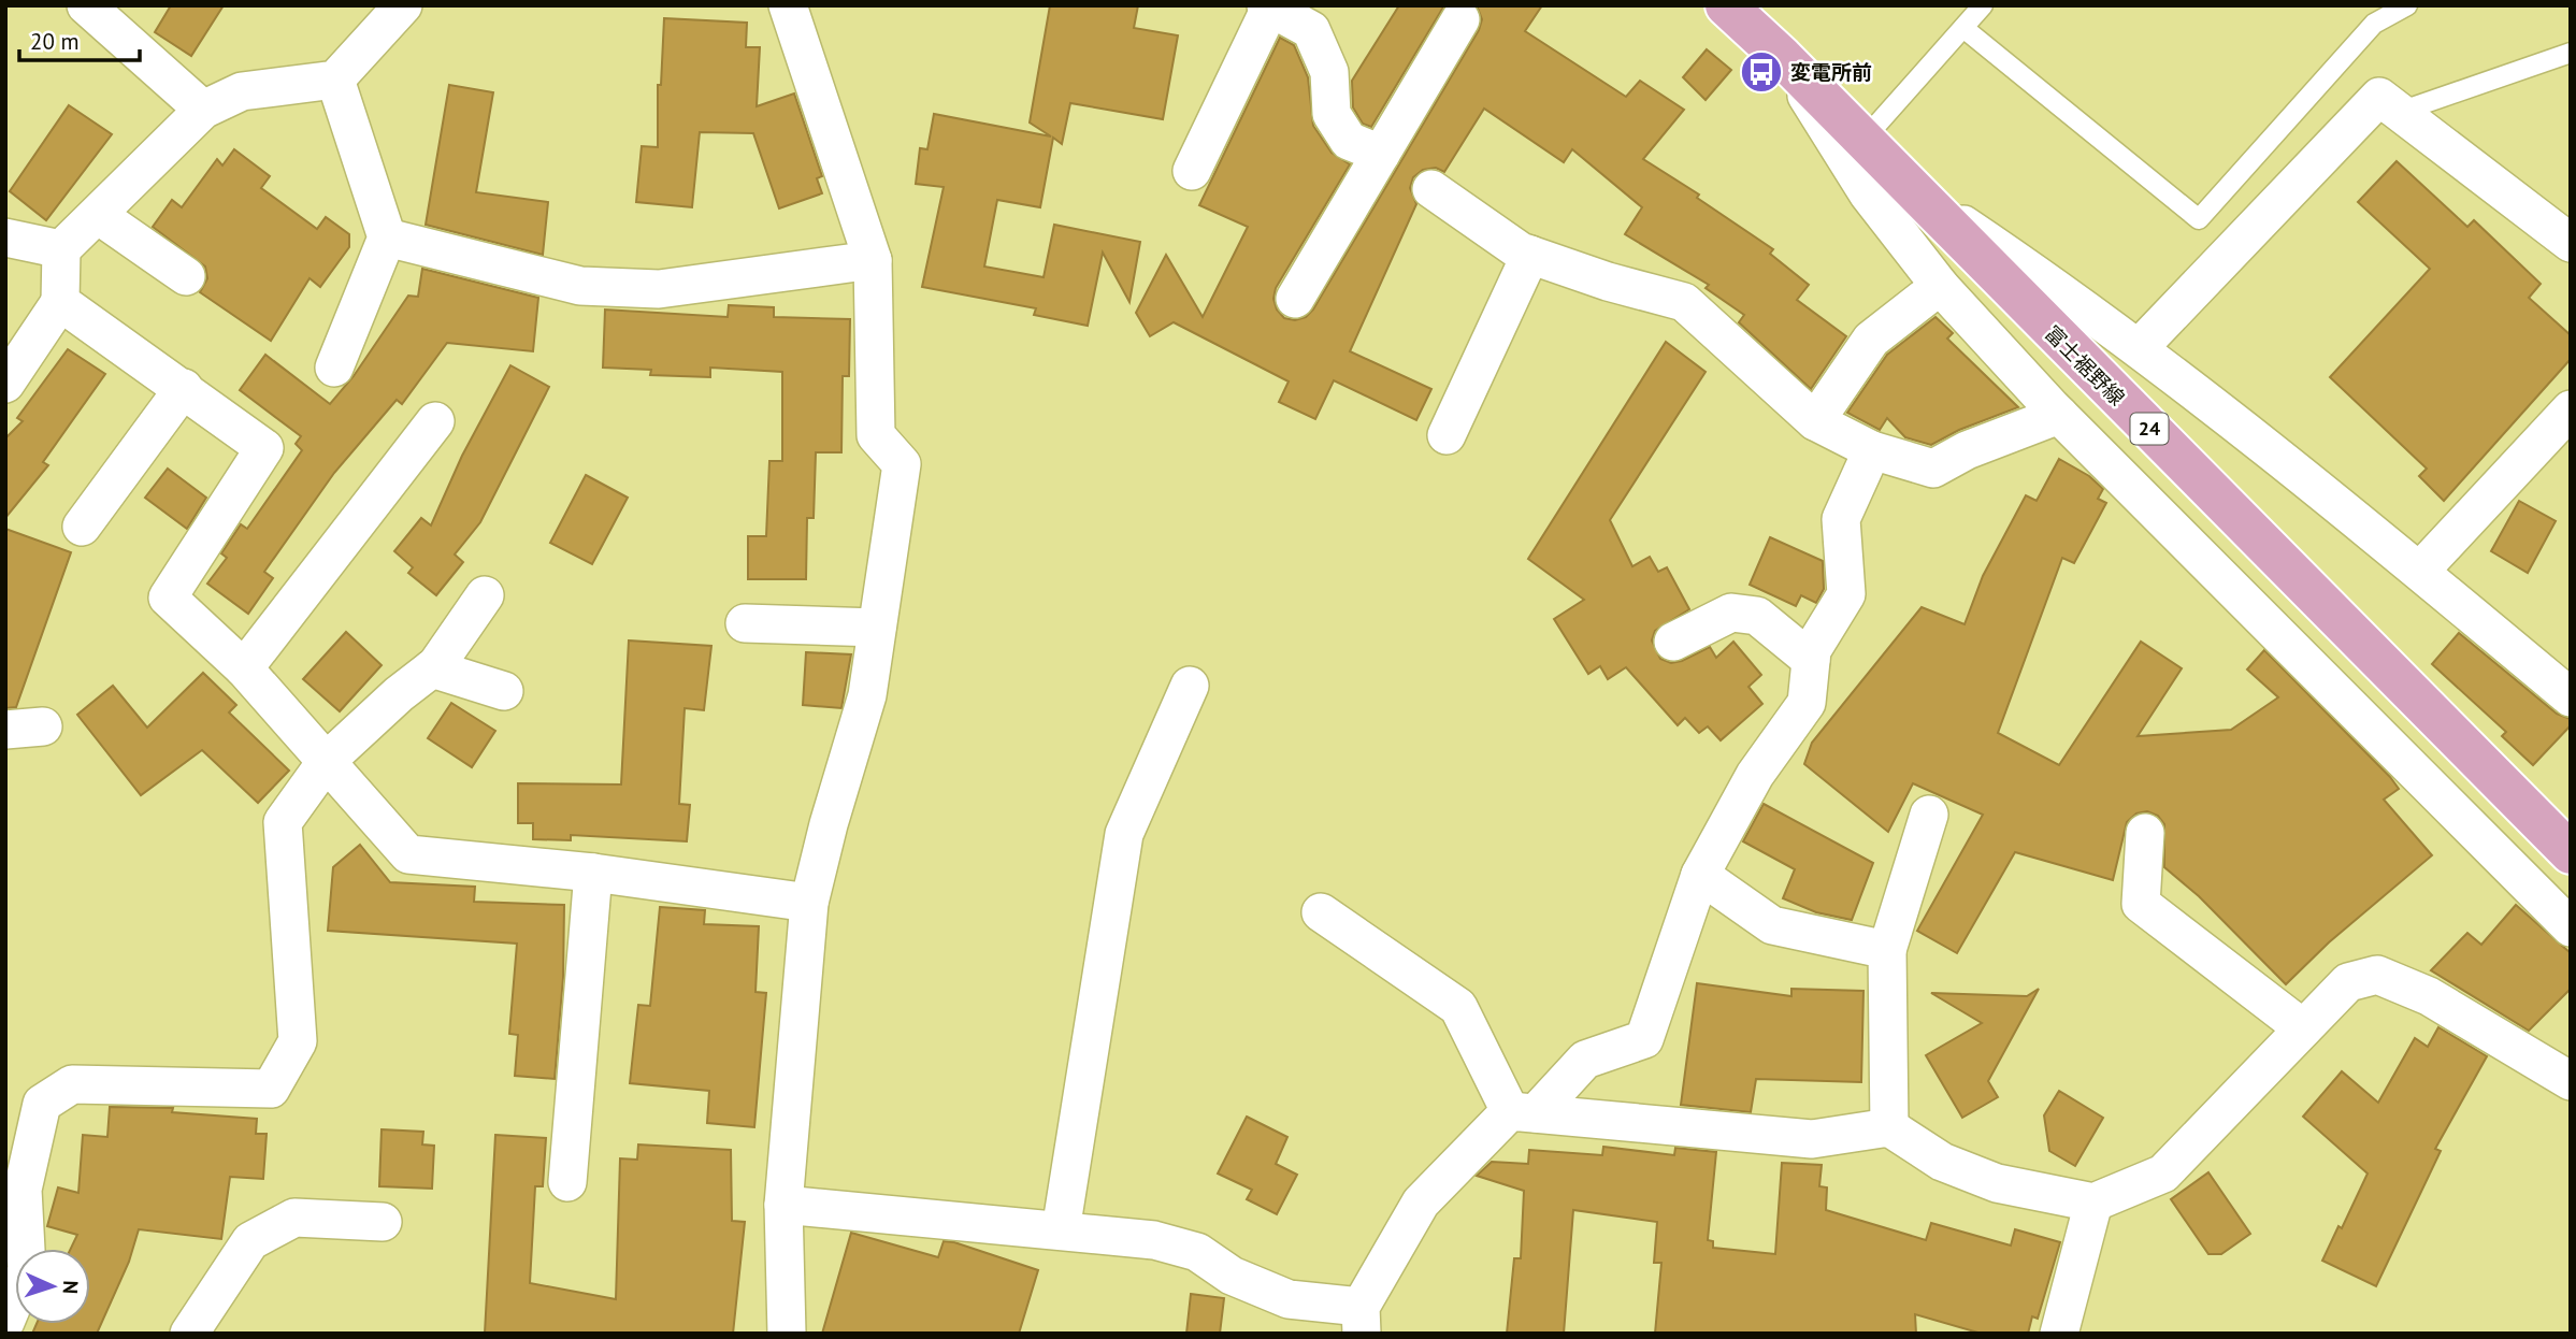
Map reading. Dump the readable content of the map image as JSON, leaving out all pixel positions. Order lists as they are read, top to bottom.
{
  "streets": {
    "main road": ["富士裾野線", "24"]
  },
  "places": {
    "bus stop": ["変電所前"]
  },
  "scale_bar": "20 m",
  "north": "right"
}
